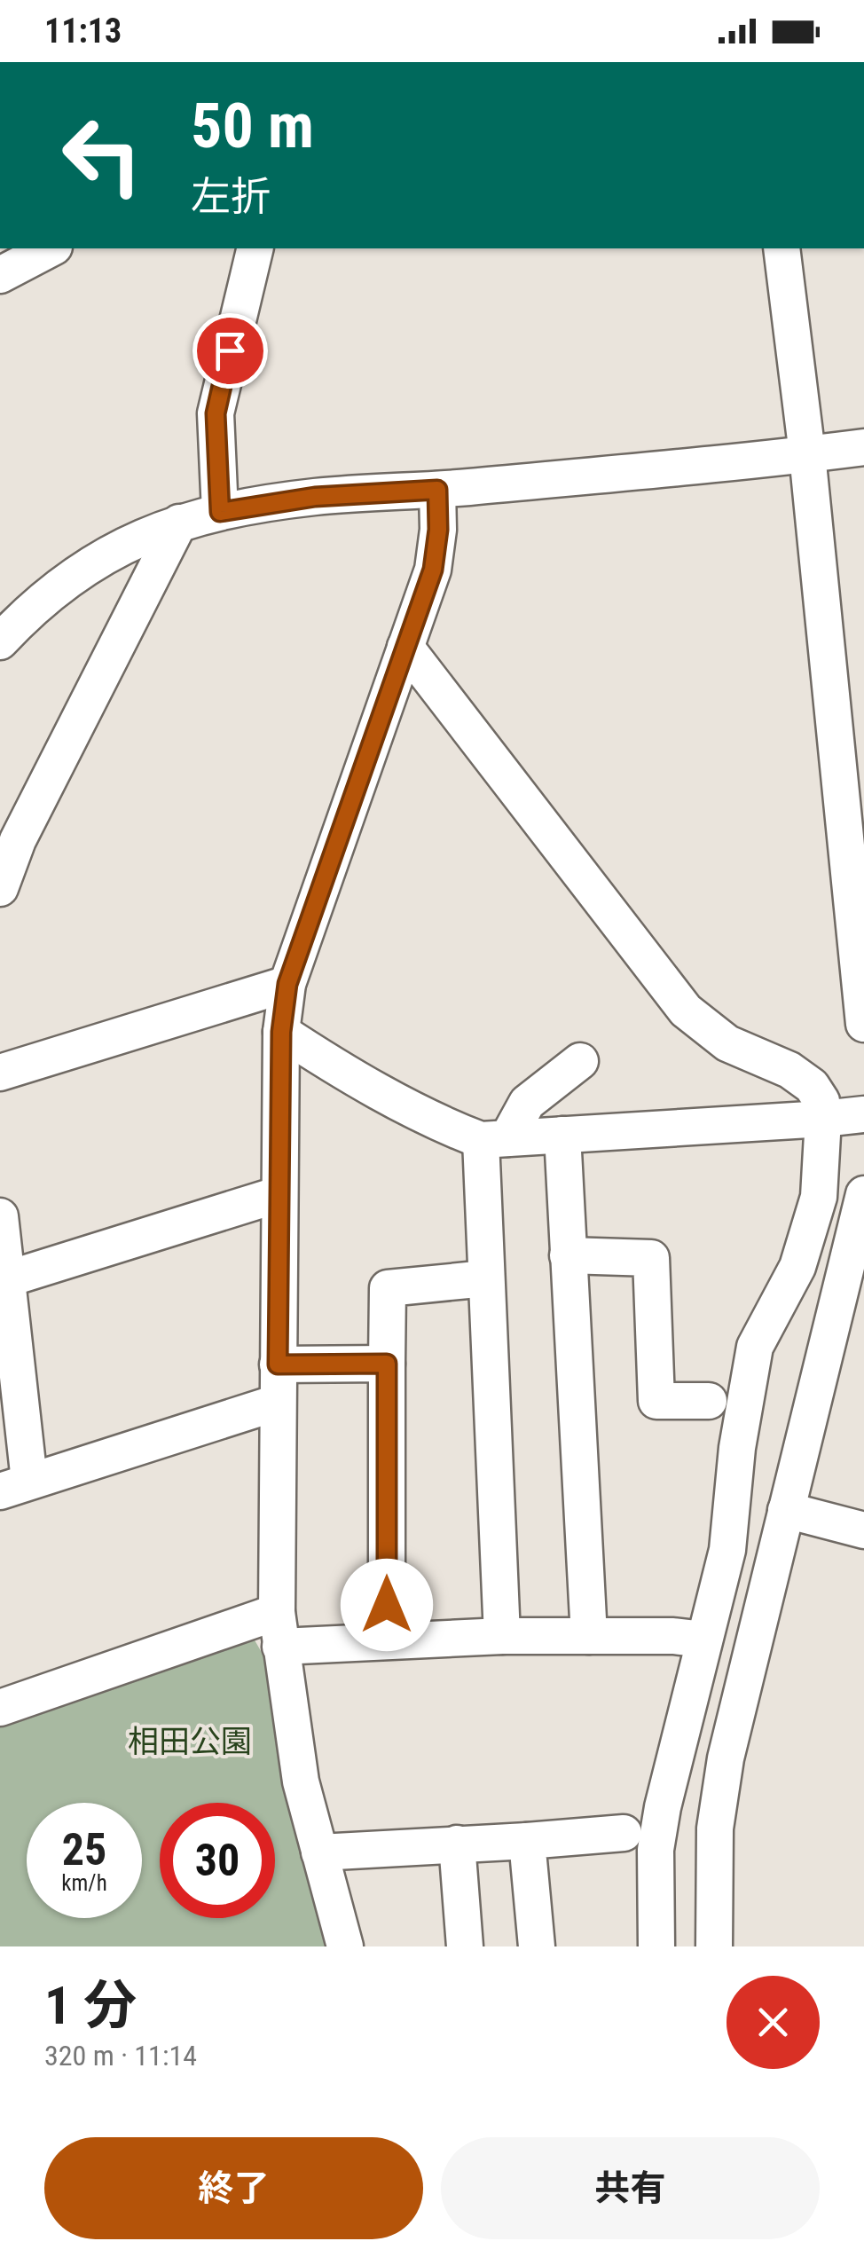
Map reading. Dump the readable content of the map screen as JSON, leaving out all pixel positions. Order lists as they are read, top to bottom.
{
  "parks": ["相田公園"],
  "page": {
    "status": "11:13",
    "turn": ["50 m", "左折"],
    "speed": "25 km/h",
    "limit": "30",
    "heading": ["1 分", "320 m · 11:14"],
    "buttons": ["終了", "共有"]
  }
}
